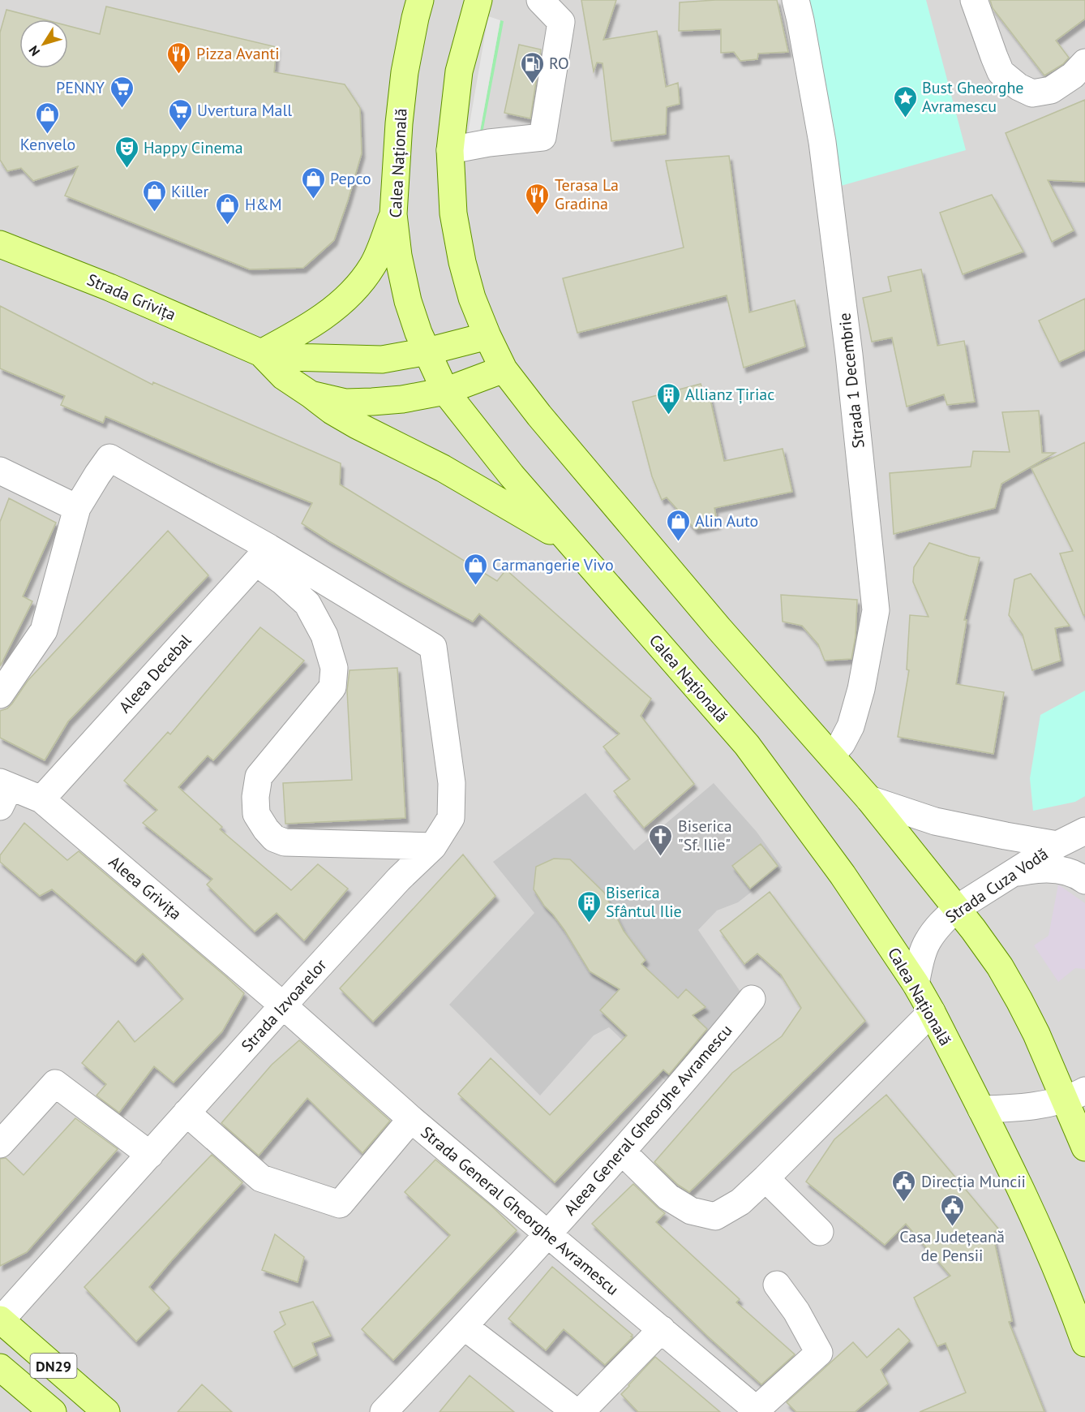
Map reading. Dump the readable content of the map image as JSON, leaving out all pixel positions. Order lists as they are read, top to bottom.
{
  "streets": {
    "main road": ["Calea Națională", "Strada Grivița", "DN29"],
    "street": [
      "Strada 1 Decembrie",
      "Aleea Decebal",
      "Strada Cuza Vodă",
      "Aleea Grivița",
      "Strada Izvoarelor",
      "Aleea General Gheorghe Avramescu",
      "Strada General Gheorghe Avramescu"
    ]
  },
  "crossings": [
    ["Calea Națională", "Strada Grivița"],
    ["Calea Națională", "Strada Cuza Vodă"],
    ["Aleea Decebal", "Aleea Grivița"],
    ["Aleea Decebal", "Strada Izvoarelor"],
    ["Aleea Grivița", "Strada Izvoarelor"],
    ["Aleea Grivița", "Strada General Gheorghe Avramescu"],
    ["Strada Izvoarelor", "Strada General Gheorghe Avramescu"],
    ["Strada Izvoarelor", "DN29"],
    ["Aleea General Gheorghe Avramescu", "Strada General Gheorghe Avramescu"]
  ],
  "places": {
    "restaurant": ["Pizza Avanti", "Terasa La Gradina"],
    "fuel station": ["RO"],
    "supermarket": ["PENNY", "Uvertura Mall"],
    "place": ["Bust Gheorghe Avramescu"],
    "shop": [
      "Kenvelo",
      "Pepco",
      "Killer",
      "H&M",
      "Alin Auto",
      "Carmangerie Vivo"
    ],
    "theatre": ["Happy Cinema"],
    "building": ["Allianz Țiriac", "Biserica Sfântul Ilie"],
    "church": ["Biserica \"Sf. Ilie\""],
    "public building": ["Direcția Muncii", "Casa Județeană de Pensii"]
  },
  "north": "bottom left"
}
